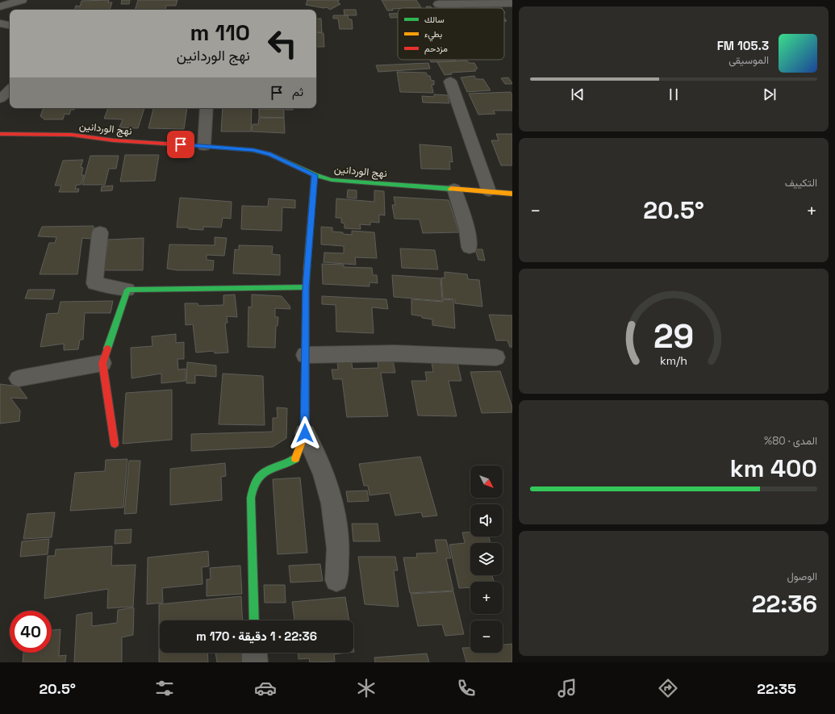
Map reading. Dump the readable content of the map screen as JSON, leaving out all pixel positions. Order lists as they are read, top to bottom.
{
  "streets": {
    "street": ["نهج الوردانين"]
  },
  "legend": ["سالك", "بطيء", "مزدحم"],
  "north": "bottom right",
  "page": {
    "turn": ["110 m", "نهج الوردانين"],
    "song": ["105.3 FM", "الموسيقى"],
    "then": "ثم",
    "tile": [
      "التكييف",
      ["المدى · 80%", "400 km"],
      ["الوصول", "22:36"]
    ],
    "heat": ["−", "20.5°", "+"],
    "map_buttons": ["+", "−"],
    "limit": "40",
    "trip": "22:36 · 1 دقيقة · 170 m",
    "tabs": ["22:35", "20.5°"],
    "gauge": ["29", "km/h"]
  }
}
